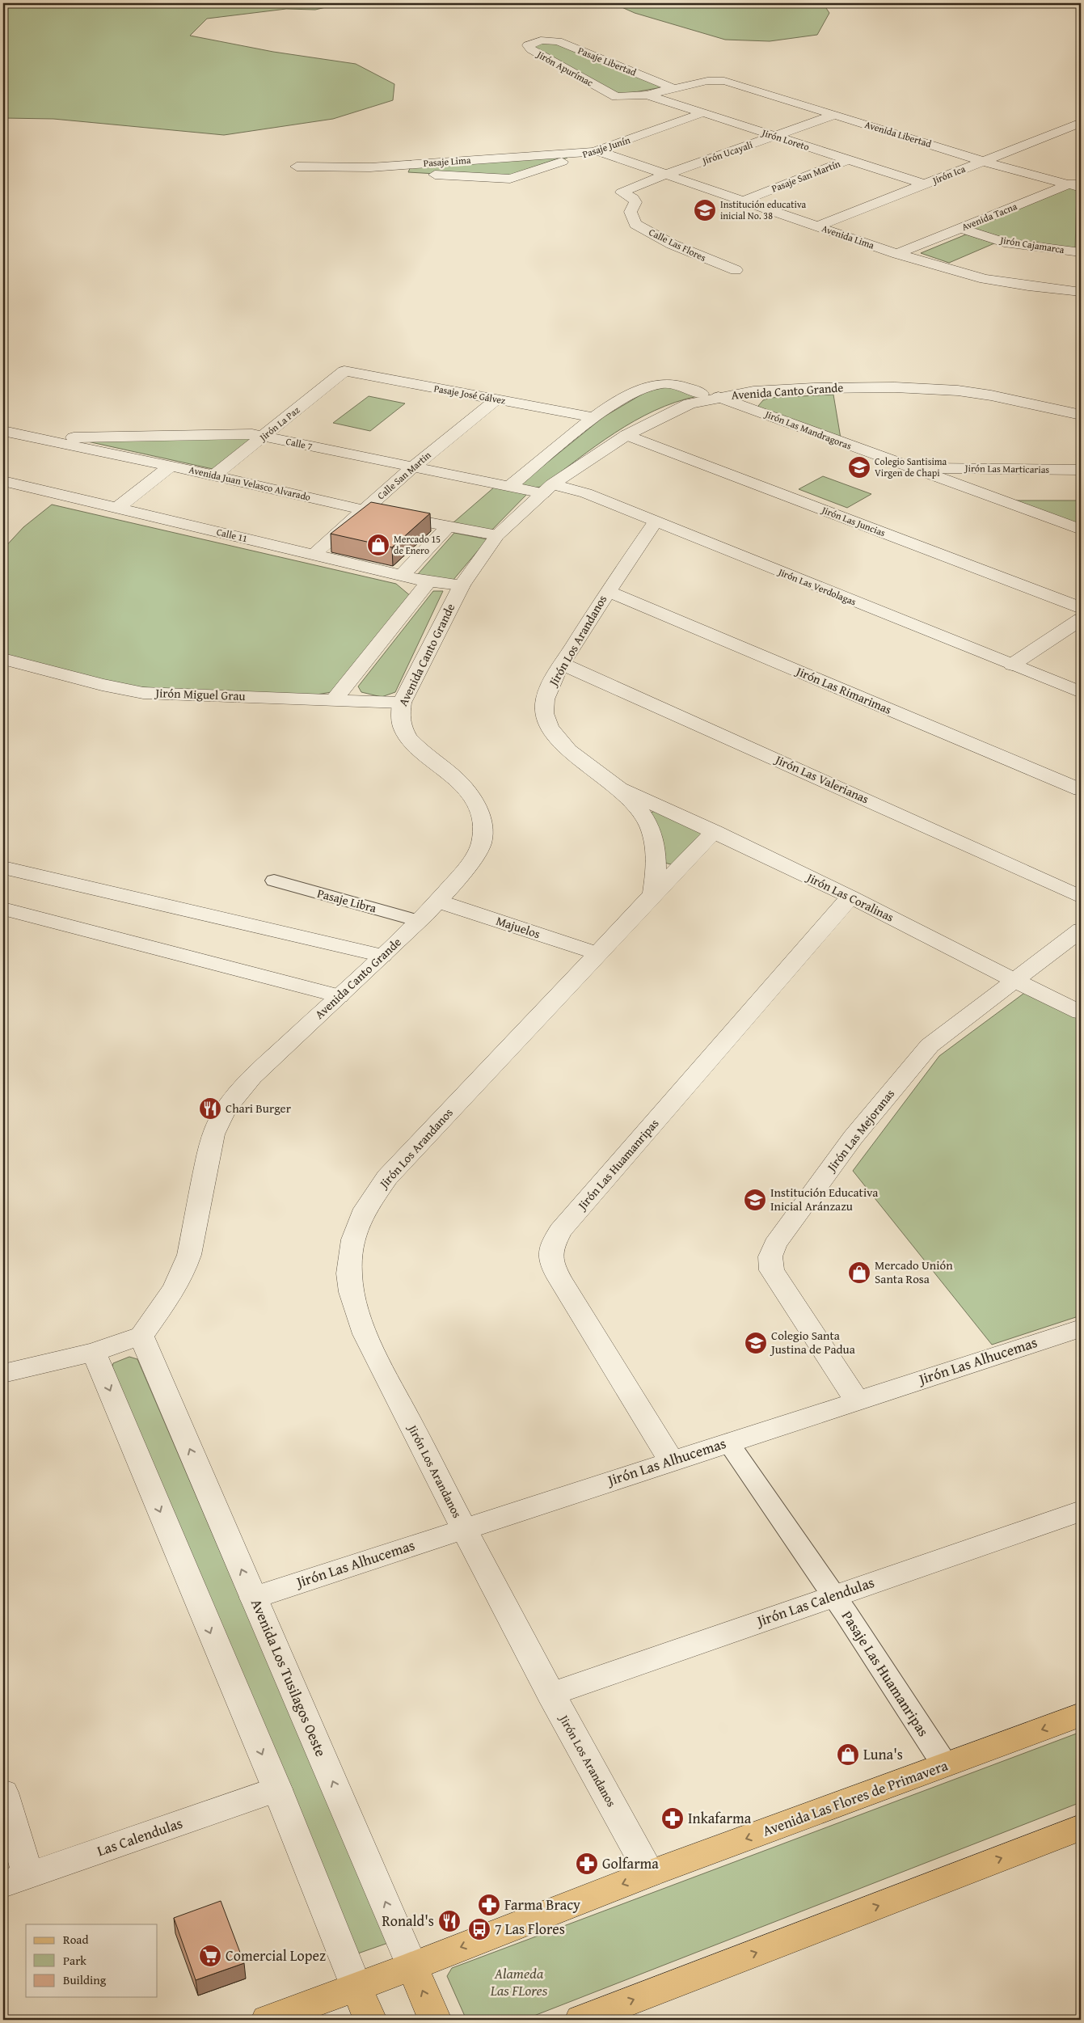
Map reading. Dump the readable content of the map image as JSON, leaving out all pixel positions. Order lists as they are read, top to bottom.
{
  "streets": {
    "main road": ["Avenida Los Tusilagos Oeste", "Avenida Las Flores de Primavera"],
    "street": [
      "Pasaje Libertad",
      "Jirón Apurímac",
      "Avenida Libertad",
      "Jirón Loreto",
      "Pasaje Junín",
      "Jirón Ucayali",
      "Pasaje Lima",
      "Jirón Ica",
      "Pasaje San Martín",
      "Avenida Tacna",
      "Avenida Lima",
      "Calle Las Flores",
      "Jirón Cajamarca",
      "Avenida Canto Grande",
      "Pasaje José Gálvez",
      "Jirón La Paz",
      "Jirón Las Mandragoras",
      "Calle 7",
      "Jirón Las Marticarias",
      "Calle San Martin",
      "Avenida Juan Velasco Alvarado",
      "Jirón Las Juncias",
      "Calle 11",
      "Jirón Las Verdolagas",
      "Jirón Los Arandanos",
      "Jirón Las Rimarimas",
      "Jirón Miguel Grau",
      "Jirón Las Valerianas",
      "Jirón Las Coralinas",
      "Pasaje Libra",
      "Majuelos",
      "Jirón Las Mejoranas",
      "Jirón Las Huamanripas",
      "Jirón Las Alhucemas",
      "Jirón Las Calendulas",
      "Pasaje Las Huamanripas",
      "Las Calendulas"
    ]
  },
  "crossings": [
    ["Pasaje Libertad", "Jirón Apurímac"],
    ["Pasaje Libertad", "Avenida Libertad"],
    ["Jirón Apurímac", "Jirón Loreto"],
    ["Avenida Libertad", "Jirón Ucayali"],
    ["Avenida Libertad", "Jirón Ica"],
    ["Avenida Libertad", "Avenida Tacna"],
    ["Jirón Loreto", "Pasaje Junín"],
    ["Jirón Loreto", "Jirón Ucayali"],
    ["Jirón Loreto", "Jirón Ica"],
    ["Jirón Loreto", "Pasaje San Martín"],
    ["Pasaje Junín", "Pasaje Lima"],
    ["Pasaje Junín", "Avenida Lima"],
    ["Jirón Ucayali", "Avenida Lima"],
    ["Jirón Ucayali", "Calle Las Flores"],
    ["Pasaje Lima", "Avenida Lima"],
    ["Jirón Ica", "Avenida Lima"],
    ["Pasaje San Martín", "Avenida Lima"],
    ["Avenida Tacna", "Avenida Lima"],
    ["Avenida Tacna", "Jirón Cajamarca"],
    ["Avenida Canto Grande", "Jirón Las Mandragoras"],
    ["Avenida Canto Grande", "Calle 7"],
    ["Avenida Canto Grande", "Avenida Juan Velasco Alvarado"],
    ["Avenida Canto Grande", "Jirón Las Juncias"],
    ["Avenida Canto Grande", "Calle 11"],
    ["Avenida Canto Grande", "Jirón Las Verdolagas"],
    ["Avenida Canto Grande", "Jirón Miguel Grau"],
    ["Avenida Canto Grande", "Pasaje Libra"],
    ["Avenida Canto Grande", "Majuelos"],
    ["Avenida Canto Grande", "Avenida Los Tusilagos Oeste"],
    ["Pasaje José Gálvez", "Jirón La Paz"],
    ["Pasaje José Gálvez", "Calle San Martin"],
    ["Jirón La Paz", "Calle 7"],
    ["Jirón La Paz", "Avenida Juan Velasco Alvarado"],
    ["Jirón Las Mandragoras", "Jirón Las Marticarias"],
    ["Calle 7", "Calle San Martin"],
    ["Calle 7", "Avenida Juan Velasco Alvarado"],
    ["Calle 7", "Jirón Las Verdolagas"],
    ["Calle San Martin", "Avenida Juan Velasco Alvarado"],
    ["Calle San Martin", "Calle 11"],
    ["Jirón Las Verdolagas", "Jirón Los Arandanos"],
    ["Jirón Los Arandanos", "Jirón Las Rimarimas"],
    ["Jirón Los Arandanos", "Jirón Las Valerianas"],
    ["Jirón Los Arandanos", "Jirón Las Coralinas"],
    ["Jirón Los Arandanos", "Majuelos"],
    ["Jirón Los Arandanos", "Jirón Las Alhucemas"],
    ["Jirón Los Arandanos", "Jirón Las Calendulas"],
    ["Jirón Los Arandanos", "Avenida Las Flores de Primavera"],
    ["Jirón Las Coralinas", "Jirón Las Mejoranas"],
    ["Jirón Las Coralinas", "Jirón Las Huamanripas"],
    ["Jirón Las Mejoranas", "Jirón Las Alhucemas"],
    ["Jirón Las Huamanripas", "Jirón Las Alhucemas"],
    ["Jirón Las Alhucemas", "Pasaje Las Huamanripas"],
    ["Jirón Las Alhucemas", "Avenida Los Tusilagos Oeste"],
    ["Jirón Las Calendulas", "Pasaje Las Huamanripas"],
    ["Pasaje Las Huamanripas", "Avenida Las Flores de Primavera"],
    ["Avenida Los Tusilagos Oeste", "Avenida Las Flores de Primavera"]
  ],
  "parks": ["Alameda Las FLores"],
  "places": {
    "school or university": [
      "Institución educativa inicial No. 38",
      "Colegio Santisima Virgen de Chapi",
      "Institución Educativa Inicial Aránzazu",
      "Colegio Santa Justina de Padua"
    ],
    "shop": ["Mercado 15 de Enero", "Mercado Unión Santa Rosa", "Luna's"],
    "restaurant": ["Chari Burger", "Ronald's"],
    "pharmacy": ["Inkafarma", "Golfarma", "Farma Bracy"],
    "bus stop": ["7 Las Flores"],
    "supermarket": ["Comercial Lopez"]
  },
  "legend": ["Road", "Park", "Building"]
}
